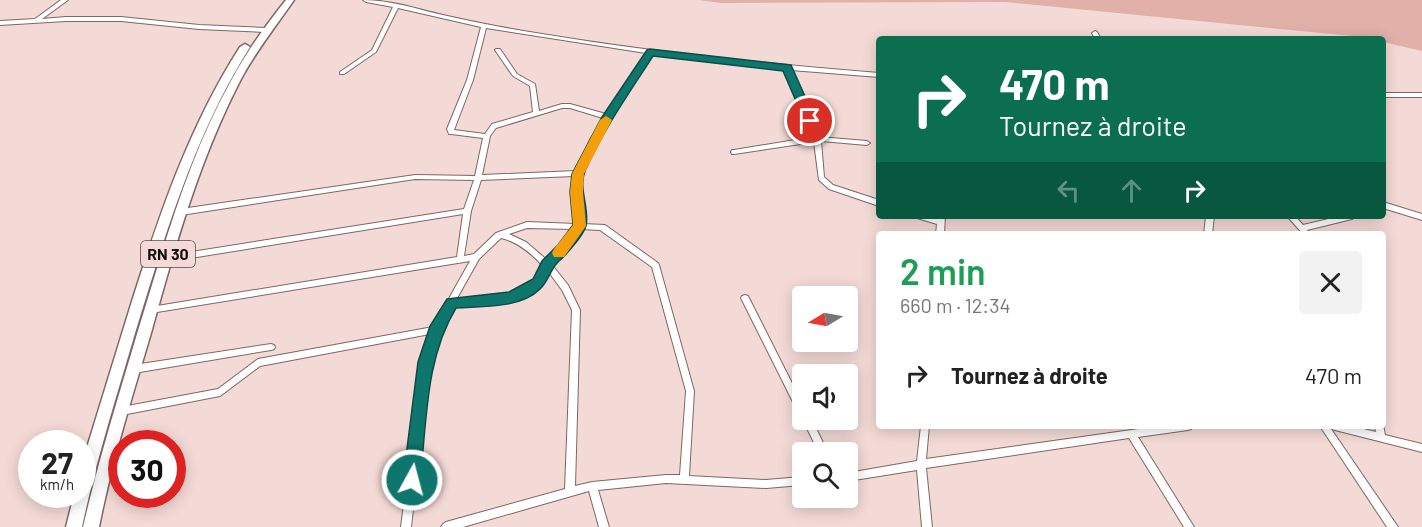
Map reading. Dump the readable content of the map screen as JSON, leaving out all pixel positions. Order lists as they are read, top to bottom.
{
  "streets": {
    "main road": ["RN 30"]
  },
  "north": "left",
  "page": {
    "turn": ["470 m", "Tournez à droite"],
    "heading": ["2 min", "660 m · 12:34"],
    "list": [
      {
        "name": "Tournez à droite",
        "value": "470 m"
      }
    ],
    "speed": "27 km/h",
    "limit": "30"
  }
}
